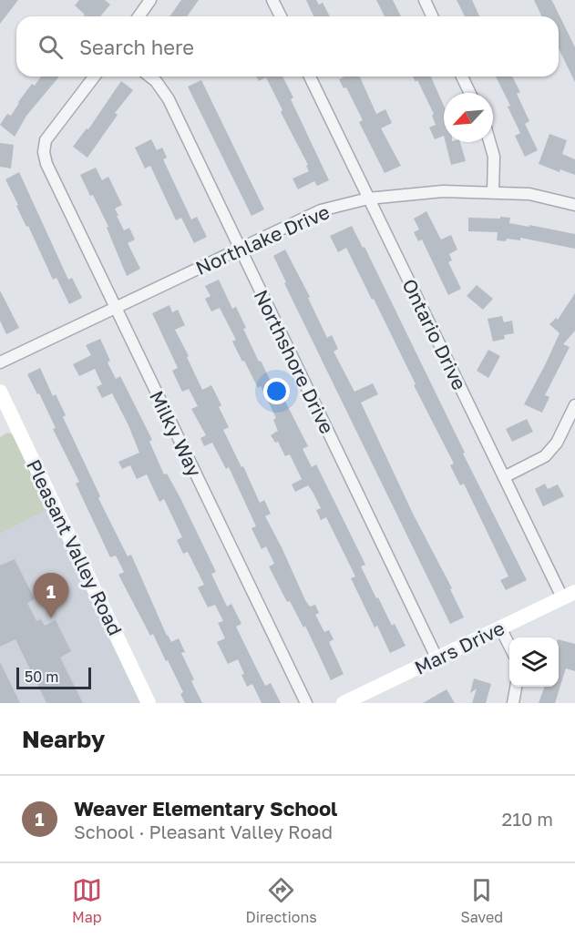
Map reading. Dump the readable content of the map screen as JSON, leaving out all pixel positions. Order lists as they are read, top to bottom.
{
  "streets": {
    "street": [
      "Northlake Drive",
      "Ontario Drive",
      "Northshore Drive",
      "Milky Way",
      "Pleasant Valley Road",
      "Mars Drive"
    ]
  },
  "crossings": [
    ["Northlake Drive", "Ontario Drive"],
    ["Northlake Drive", "Northshore Drive"],
    ["Northlake Drive", "Milky Way"],
    ["Ontario Drive", "Mars Drive"],
    ["Northshore Drive", "Mars Drive"]
  ],
  "scale_bar": "50 m",
  "north": "bottom left",
  "page": {
    "search": "Search here",
    "pins": "1",
    "scale": "50 m",
    "heading": "Nearby",
    "list": [
      {
        "mark": "1",
        "name": "Weaver Elementary School",
        "note": "School · Pleasant Valley Road",
        "value": "210 m"
      }
    ],
    "nav": ["Map", "Directions", "Saved"]
  }
}
